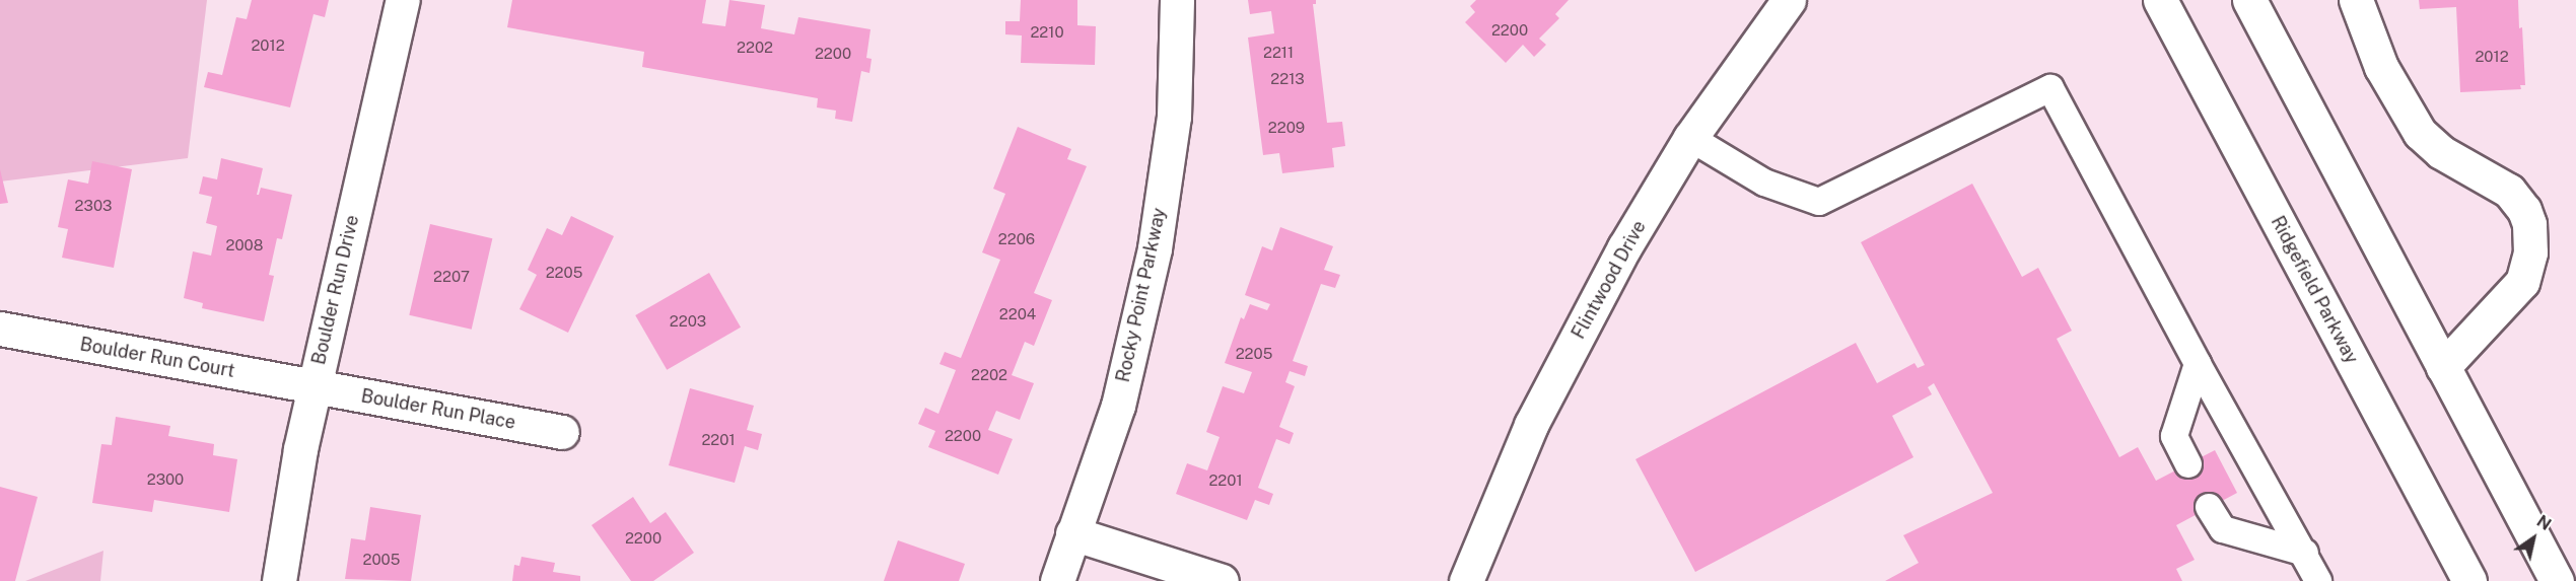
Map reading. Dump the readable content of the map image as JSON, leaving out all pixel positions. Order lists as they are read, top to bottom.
{
  "streets": {
    "street": [
      "Flintwood Drive",
      "Boulder Run Drive",
      "Ridgefield Parkway",
      "Rocky Point Parkway",
      "Boulder Run Court",
      "Boulder Run Place"
    ]
  },
  "crossings": [
    ["Boulder Run Drive", "Boulder Run Court"],
    ["Boulder Run Drive", "Boulder Run Place"],
    ["Boulder Run Court", "Boulder Run Place"]
  ],
  "house_numbers": [
    "2200",
    "2210",
    "2012",
    "2202",
    "2211",
    "2200",
    "2012",
    "2213",
    "2209",
    "2303",
    "2206",
    "2008",
    "2205",
    "2207",
    "2204",
    "2203",
    "2205",
    "2202",
    "2200",
    "2201",
    "2300",
    "2201",
    "2200",
    "2005"
  ],
  "north": "top right"
}
